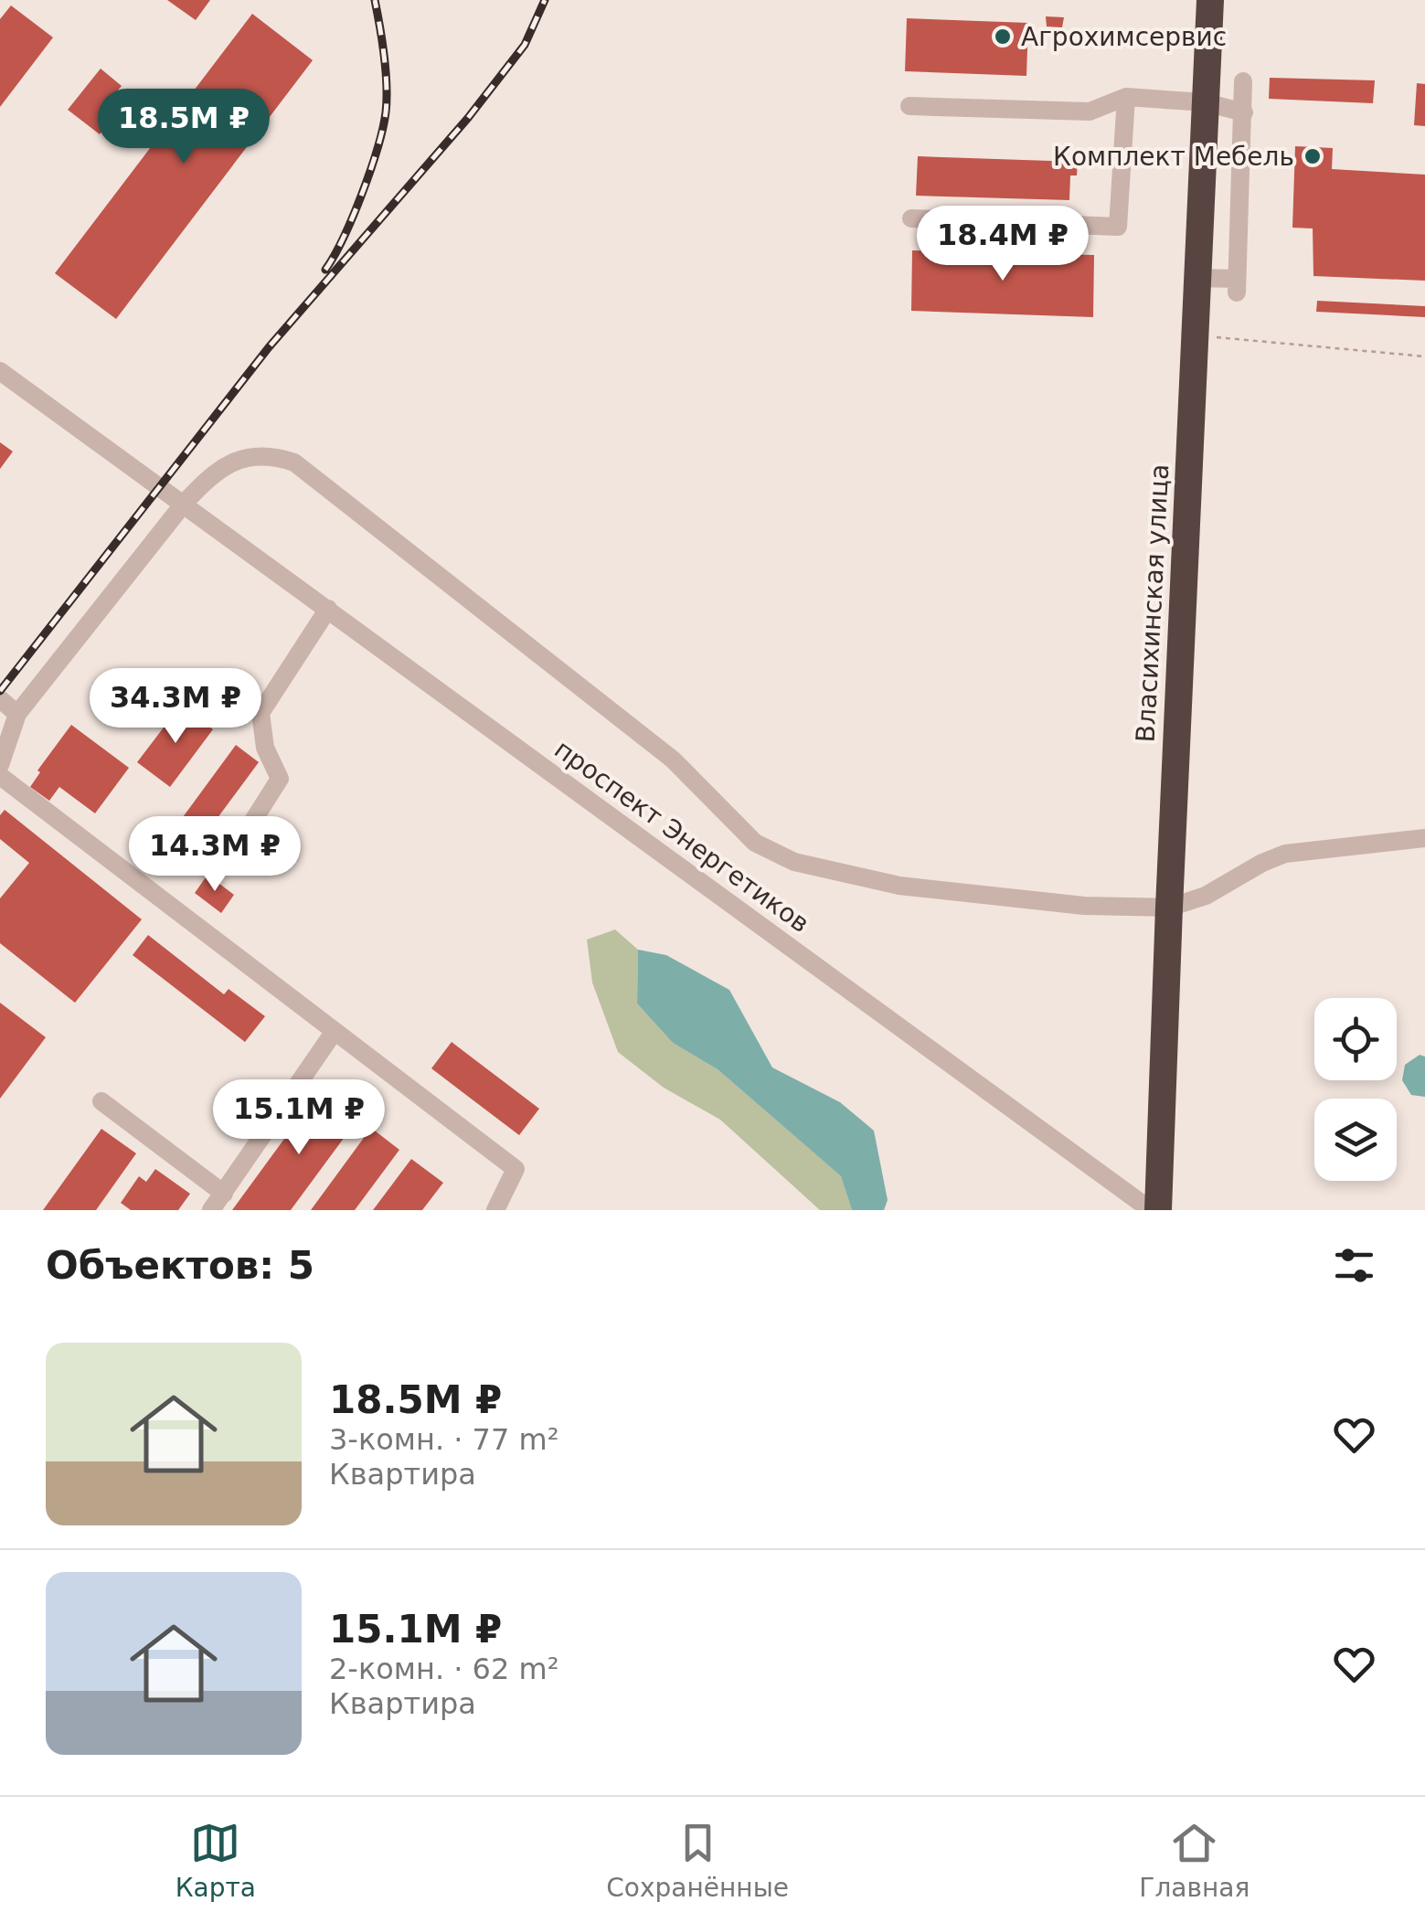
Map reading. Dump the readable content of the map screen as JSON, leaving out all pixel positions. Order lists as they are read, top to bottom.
{
  "streets": {
    "highway": ["Власихинская улица"],
    "street": ["проспект Энергетиков"]
  },
  "places": ["Агрохимсервис", "Комплект Мебель"],
  "page": {
    "price": [
      "18.5M ₽",
      "18.4M ₽",
      "34.3M ₽",
      "14.3M ₽",
      "15.1M ₽"
    ],
    "heading": "Объектов: 5",
    "list": [
      {
        "name": "18.5M ₽",
        "note": "3-комн. · 77 m² · Квартира"
      },
      {
        "name": "15.1M ₽",
        "note": "2-комн. · 62 m² · Квартира"
      }
    ],
    "tabs": ["Карта", "Сохранённые", "Главная"]
  }
}
